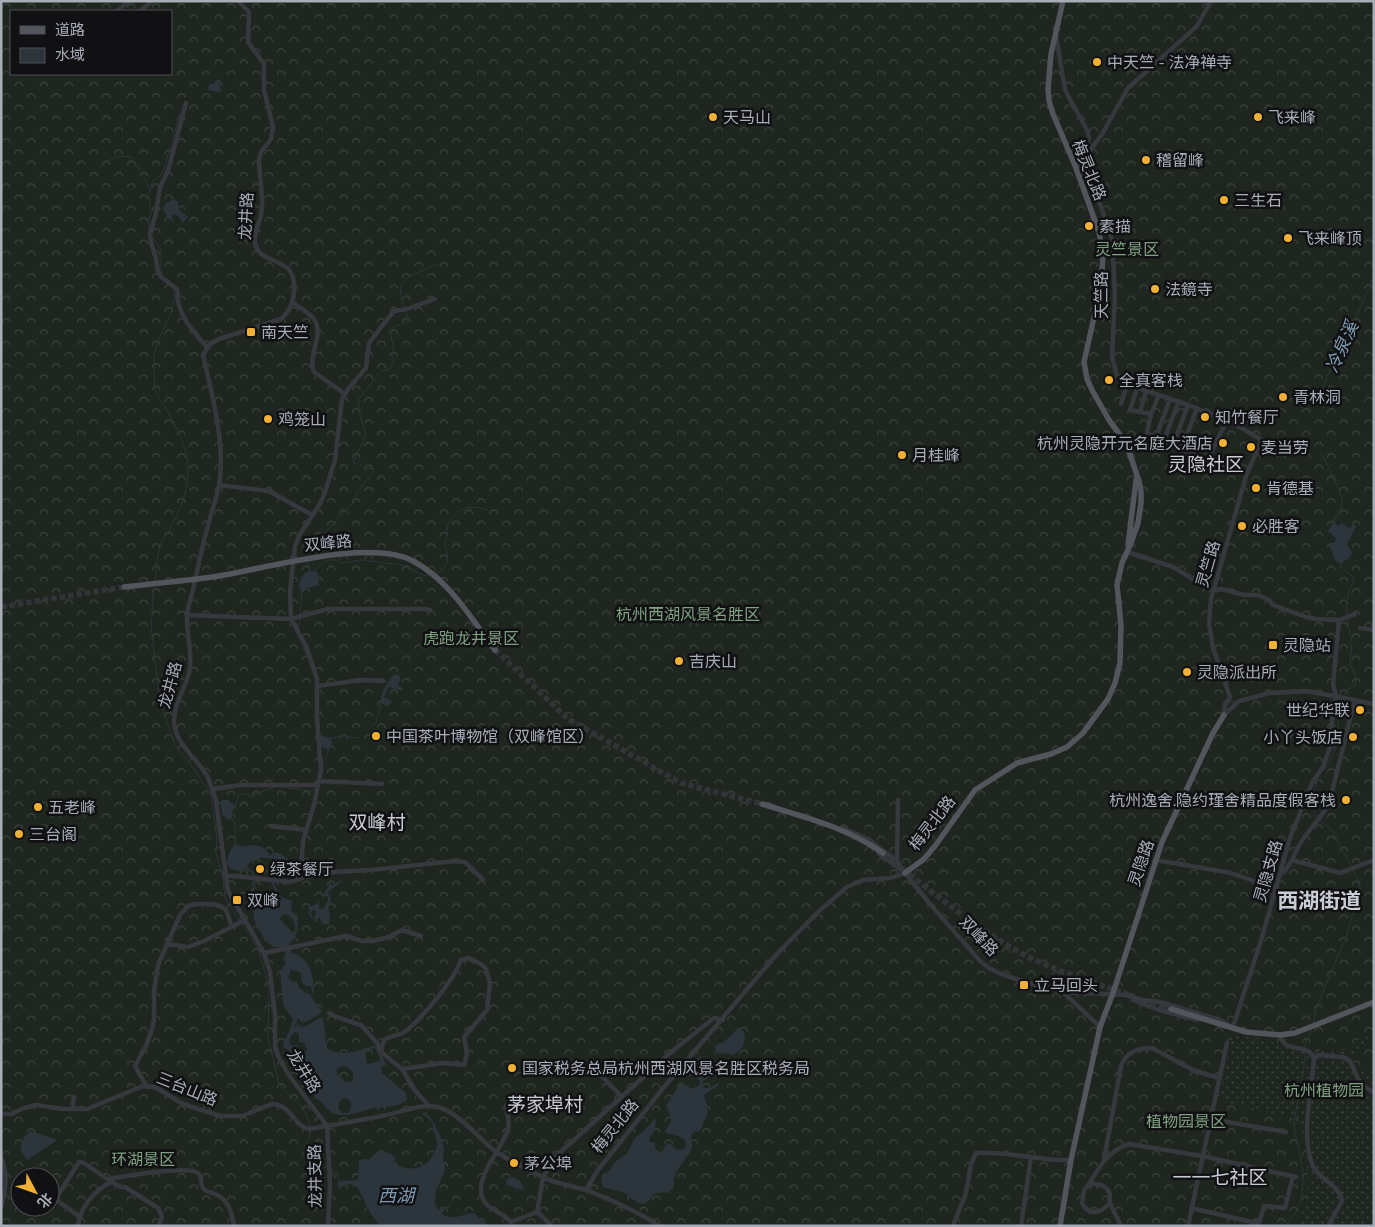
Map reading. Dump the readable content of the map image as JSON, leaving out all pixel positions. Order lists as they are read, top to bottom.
{
  "streets": {
    "main road": ["梅灵北路", "双峰路", "灵隐路"],
    "street": [
      "龙井路",
      "天竺路",
      "灵竺路",
      "灵隐支路",
      "三台山路",
      "龙井支路"
    ]
  },
  "crossings": [
    ["梅灵北路", "天竺路"],
    ["梅灵北路", "双峰路"],
    ["龙井路", "双峰路"],
    ["龙井路", "三台山路"],
    ["龙井路", "龙井支路"],
    ["双峰路", "灵隐路"],
    ["三台山路", "龙井支路"]
  ],
  "districts": [
    "灵隐社区",
    "双峰村",
    "西湖街道",
    "茅家埠村",
    "一一七社区"
  ],
  "water": ["冷泉溪", "西湖"],
  "parks": [
    "灵竺景区",
    "杭州西湖风景名胜区",
    "虎跑龙井景区",
    "杭州植物园",
    "植物园景区",
    "环湖景区"
  ],
  "places": {
    "other": [
      "中天竺 - 法净禅寺",
      "天马山",
      "飞来峰",
      "稽留峰",
      "三生石",
      "素描",
      "飞来峰顶",
      "法鏡寺",
      "全真客栈",
      "青林洞",
      "知竹餐厅",
      "鸡笼山",
      "杭州灵隐开元名庭大酒店",
      "麦当劳",
      "月桂峰",
      "肯德基",
      "必胜客",
      "吉庆山",
      "灵隐派出所",
      "世纪华联",
      "中国茶叶博物馆（双峰馆区）",
      "小丫头饭店",
      "杭州逸舍.隐约瑾舍精品度假客栈",
      "五老峰",
      "三台阁",
      "绿茶餐厅",
      "国家税务总局杭州西湖风景名胜区税务局",
      "茅公埠"
    ],
    "transit": [
      "南天竺",
      "灵隐站",
      "双峰",
      "立马回头"
    ]
  },
  "legend": ["道路", "水域"],
  "north": "bottom right"
}
